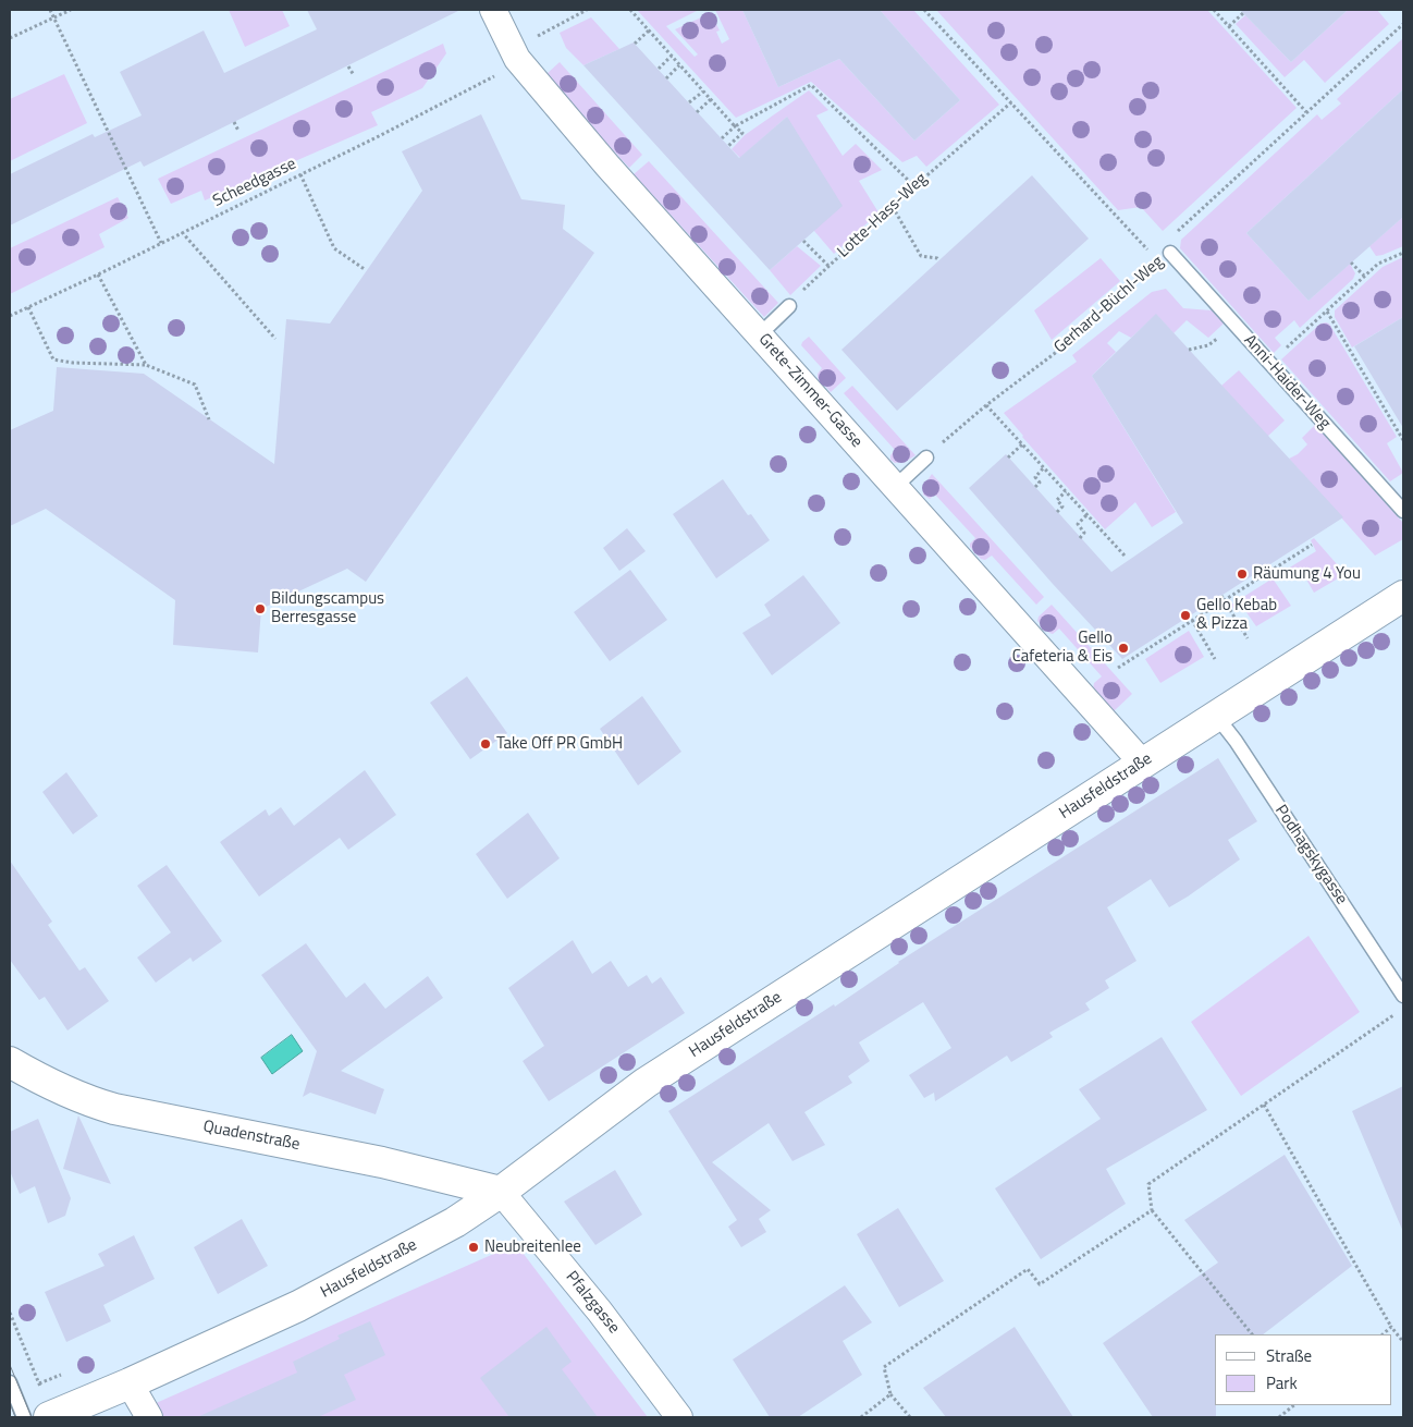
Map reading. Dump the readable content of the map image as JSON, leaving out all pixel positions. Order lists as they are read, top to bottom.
{
  "streets": {
    "street": [
      "Grete-Zimmer-Gasse",
      "Hausfeldstraße",
      "Quadenstraße",
      "Pfalzgasse"
    ],
    "lane": ["Anni-Haider-Weg", "Podhagskygasse"],
    "path": ["Scheedgasse", "Lotte-Hass-Weg", "Gerhard-Büchl-Weg"]
  },
  "crossings": [
    ["Gerhard-Büchl-Weg", "Anni-Haider-Weg"],
    ["Grete-Zimmer-Gasse", "Hausfeldstraße"],
    ["Hausfeldstraße", "Podhagskygasse"],
    ["Hausfeldstraße", "Quadenstraße"],
    ["Hausfeldstraße", "Pfalzgasse"],
    ["Quadenstraße", "Pfalzgasse"]
  ],
  "places": [
    "Räumung 4 You",
    "Bildungscampus Berresgasse",
    "Gello Kebab & Pizza",
    "Gello Cafeteria & Eis",
    "Take Off PR GmbH",
    "Neubreitenlee"
  ],
  "legend": ["Straße", "Park"]
}
